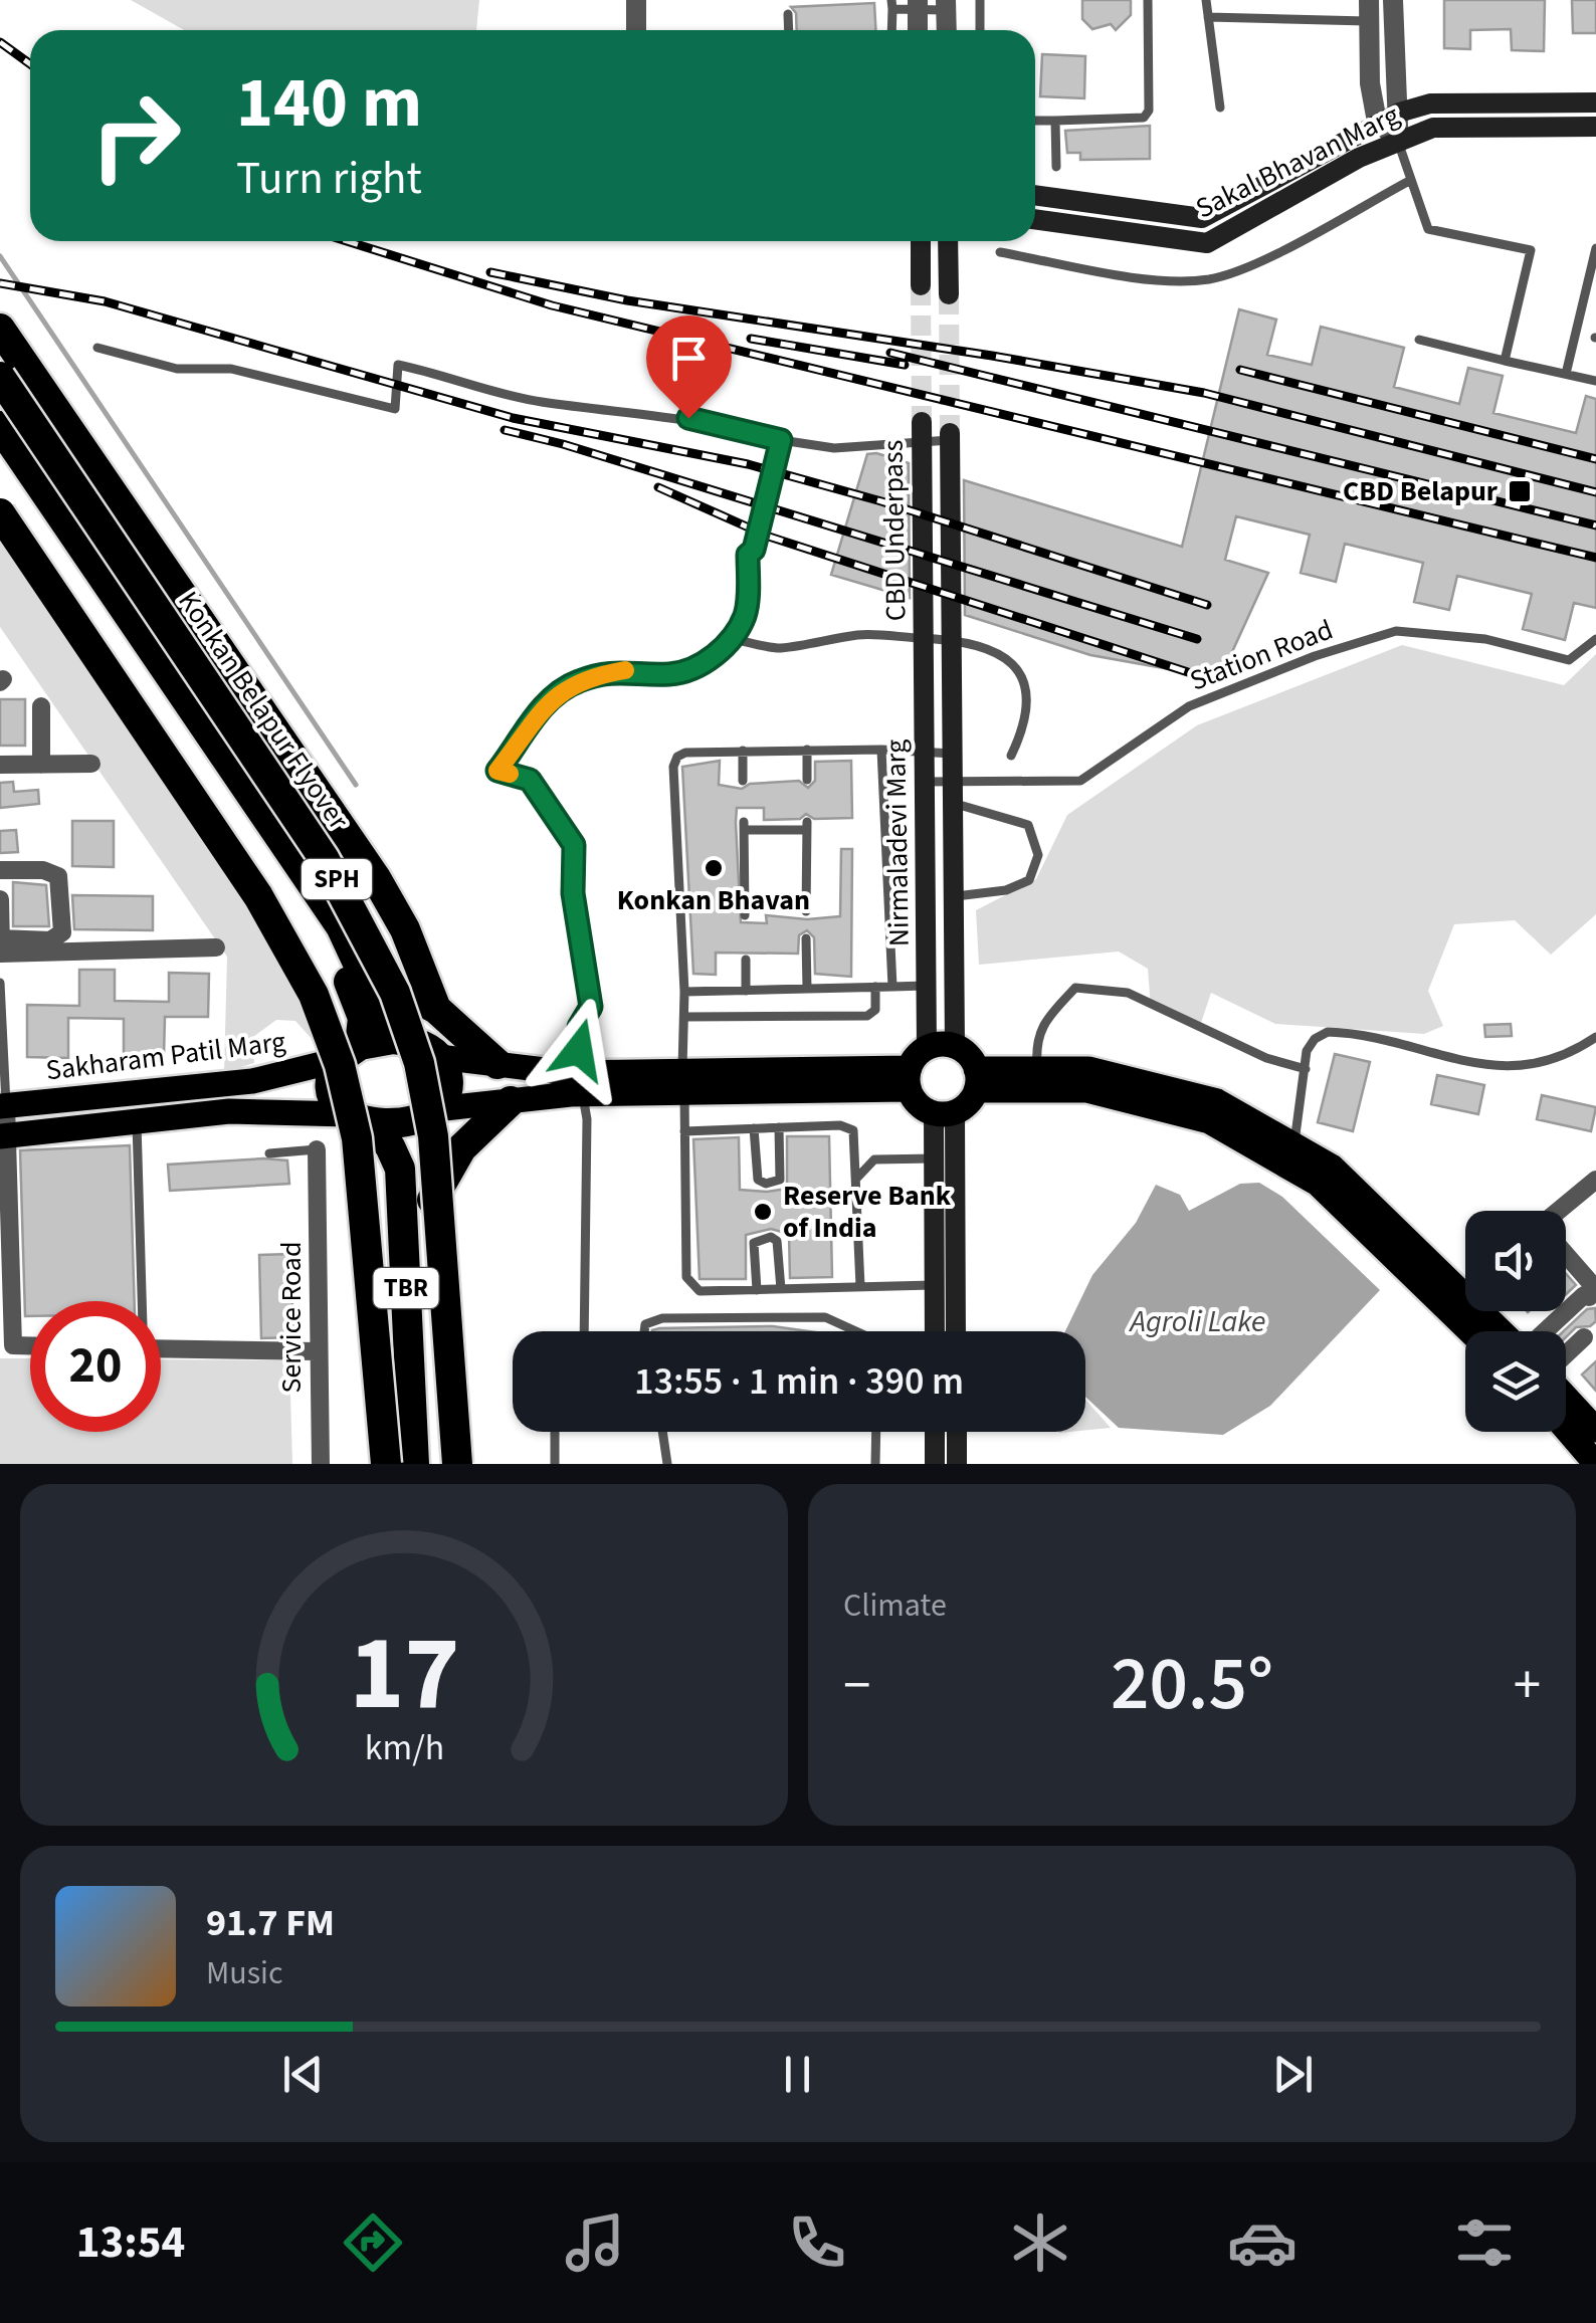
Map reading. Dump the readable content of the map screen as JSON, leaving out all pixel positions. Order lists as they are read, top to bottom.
{
  "streets": {
    "highway": ["Konkan Belapur Flyover", "SPH", "TBR"],
    "main road": [
      "Sakal Bhavan Marg",
      "CBD Underpass",
      "Nirmaladevi Marg",
      "Sakharam Patil Marg"
    ],
    "street": ["Service Road"],
    "lane": ["Station Road"]
  },
  "crossings": [
    ["CBD Underpass", "Nirmaladevi Marg"],
    ["Station Road", "Nirmaladevi Marg"],
    ["Sakharam Patil Marg", "TBR"]
  ],
  "water": ["Agroli Lake"],
  "places": {
    "transit": ["CBD Belapur"],
    "other": ["Konkan Bhavan", "Reserve Bank of India"]
  },
  "page": {
    "turn": ["140 m", "Turn right"],
    "limit": "20",
    "trip": "13:55 · 1 min · 390 m",
    "tile": "Climate",
    "heat": ["−", "20.5°", "+"],
    "song": ["91.7 FM", "Music"],
    "tabs": "13:54",
    "gauge": ["17", "km/h"]
  }
}
